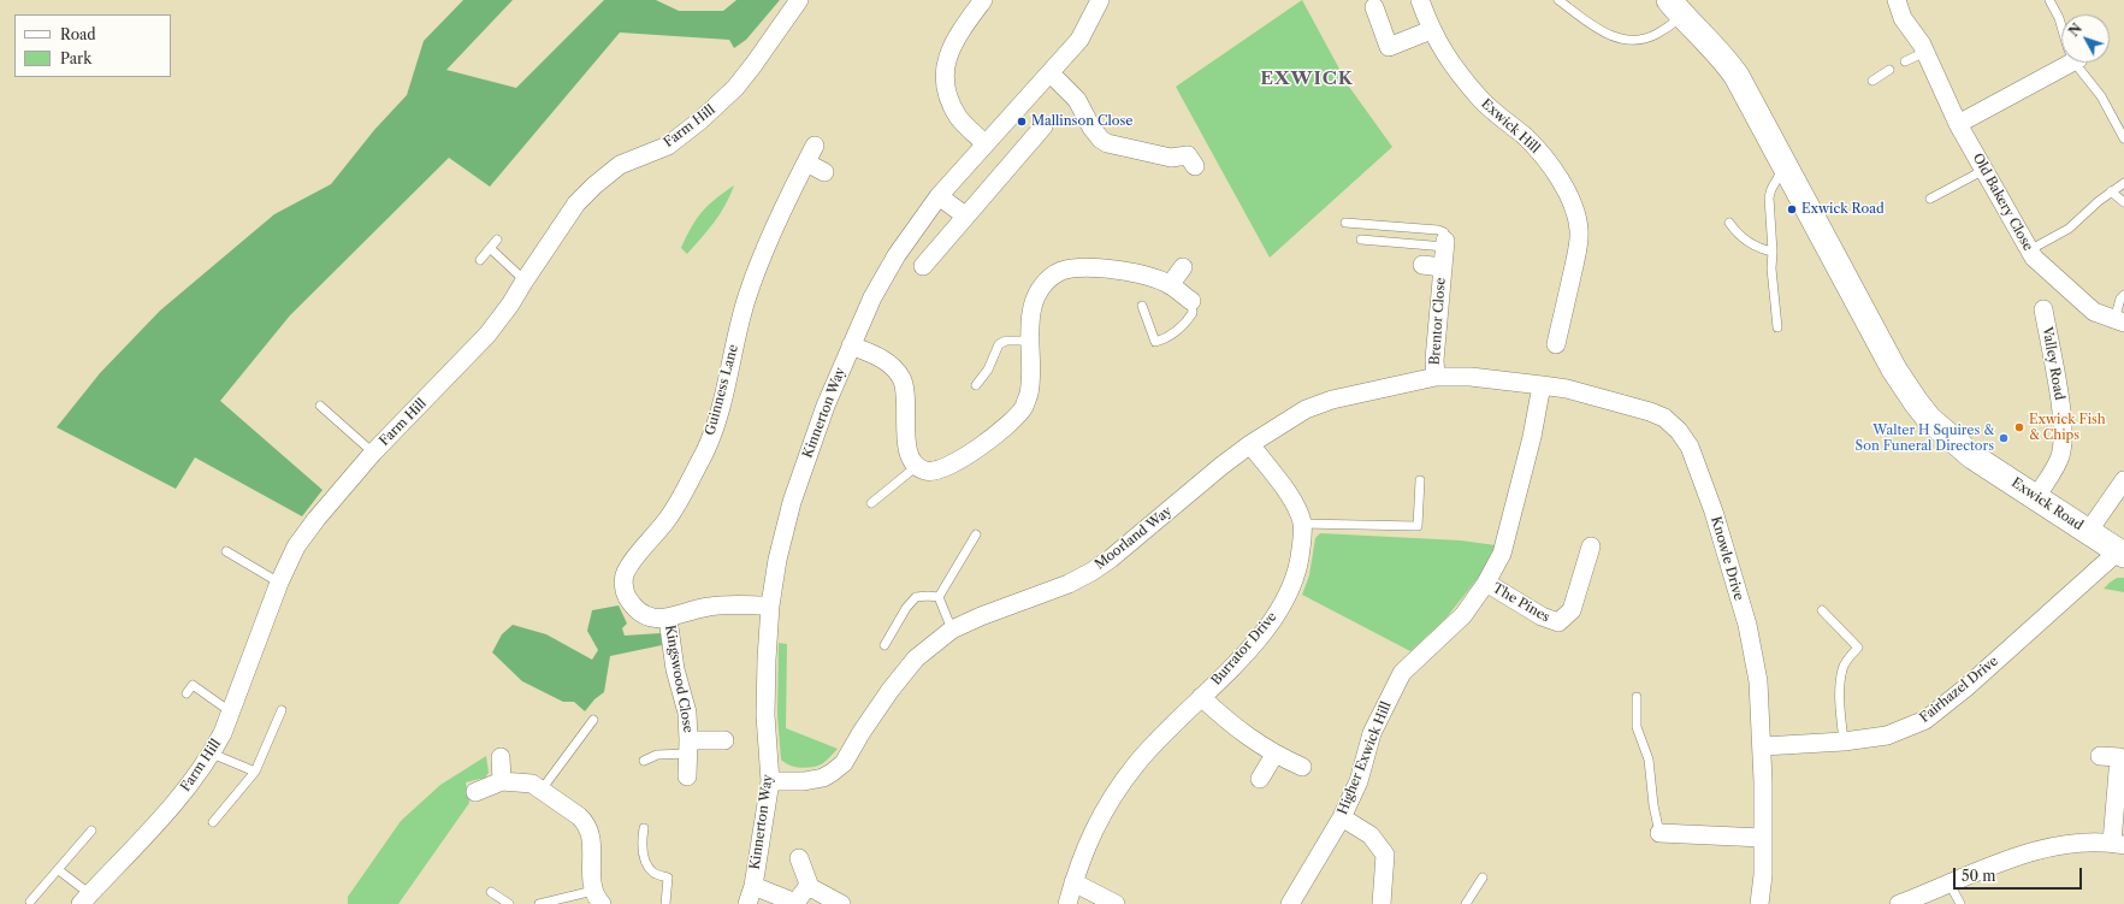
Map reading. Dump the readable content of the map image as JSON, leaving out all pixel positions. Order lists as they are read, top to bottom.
{
  "streets": {
    "street": [
      "Farm Hill",
      "Exwick Hill",
      "Old Bakery Close",
      "Brentor Close",
      "Valley Road",
      "Guinness Lane",
      "Kinnerton Way",
      "Exwick Road",
      "Moorland Way",
      "Knowle Drive",
      "The Pines",
      "Burrator Drive",
      "Kingswood Close",
      "Fairhazel Drive",
      "Higher Exwick Hill"
    ]
  },
  "crossings": [
    ["Brentor Close", "Moorland Way"],
    ["Valley Road", "Exwick Road"],
    ["Guinness Lane", "Kingswood Close"],
    ["Kinnerton Way", "Moorland Way"],
    ["Exwick Road", "Fairhazel Drive"],
    ["Moorland Way", "Knowle Drive"],
    ["Moorland Way", "Higher Exwick Hill"],
    ["Knowle Drive", "Fairhazel Drive"],
    ["Knowle Drive", "Higher Exwick Hill"],
    ["The Pines", "Higher Exwick Hill"]
  ],
  "districts": ["EXWICK"],
  "places": [
    "Mallinson Close",
    "Exwick Road",
    "Exwick Fish & Chips",
    "Walter H Squires & Son Funeral Directors"
  ],
  "legend": ["Road", "Park"],
  "scale_bar": "50 m",
  "north": "top left"
}
